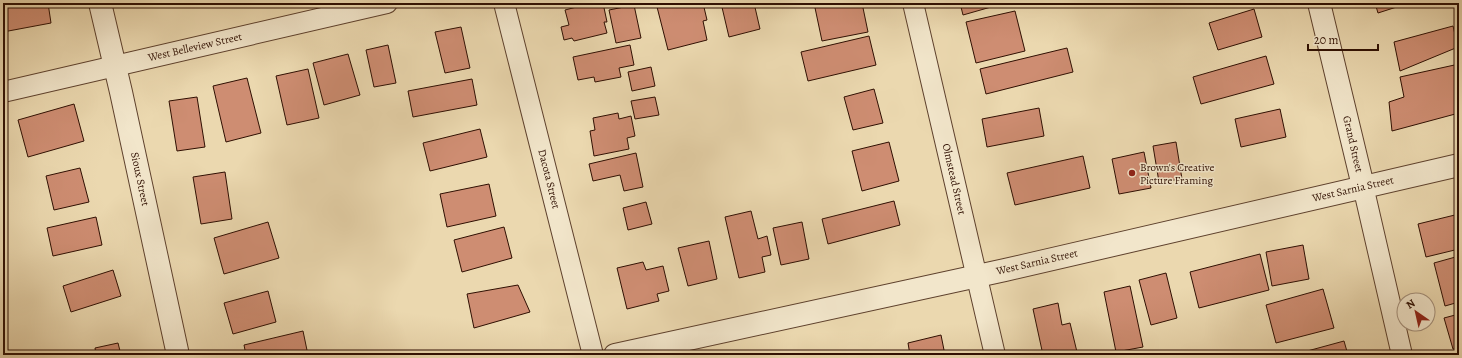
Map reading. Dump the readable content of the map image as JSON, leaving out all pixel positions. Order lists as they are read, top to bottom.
{
  "streets": {
    "street": [
      "West Belleview Street",
      "Grand Street",
      "Sioux Street",
      "Dacota Street",
      "Olmstead Street",
      "West Sarnia Street"
    ]
  },
  "crossings": [
    ["West Belleview Street", "Sioux Street"],
    ["Grand Street", "West Sarnia Street"],
    ["Olmstead Street", "West Sarnia Street"]
  ],
  "places": ["Brown's Creative Picture Framing"],
  "scale_bar": "20 m",
  "north": "top left"
}
